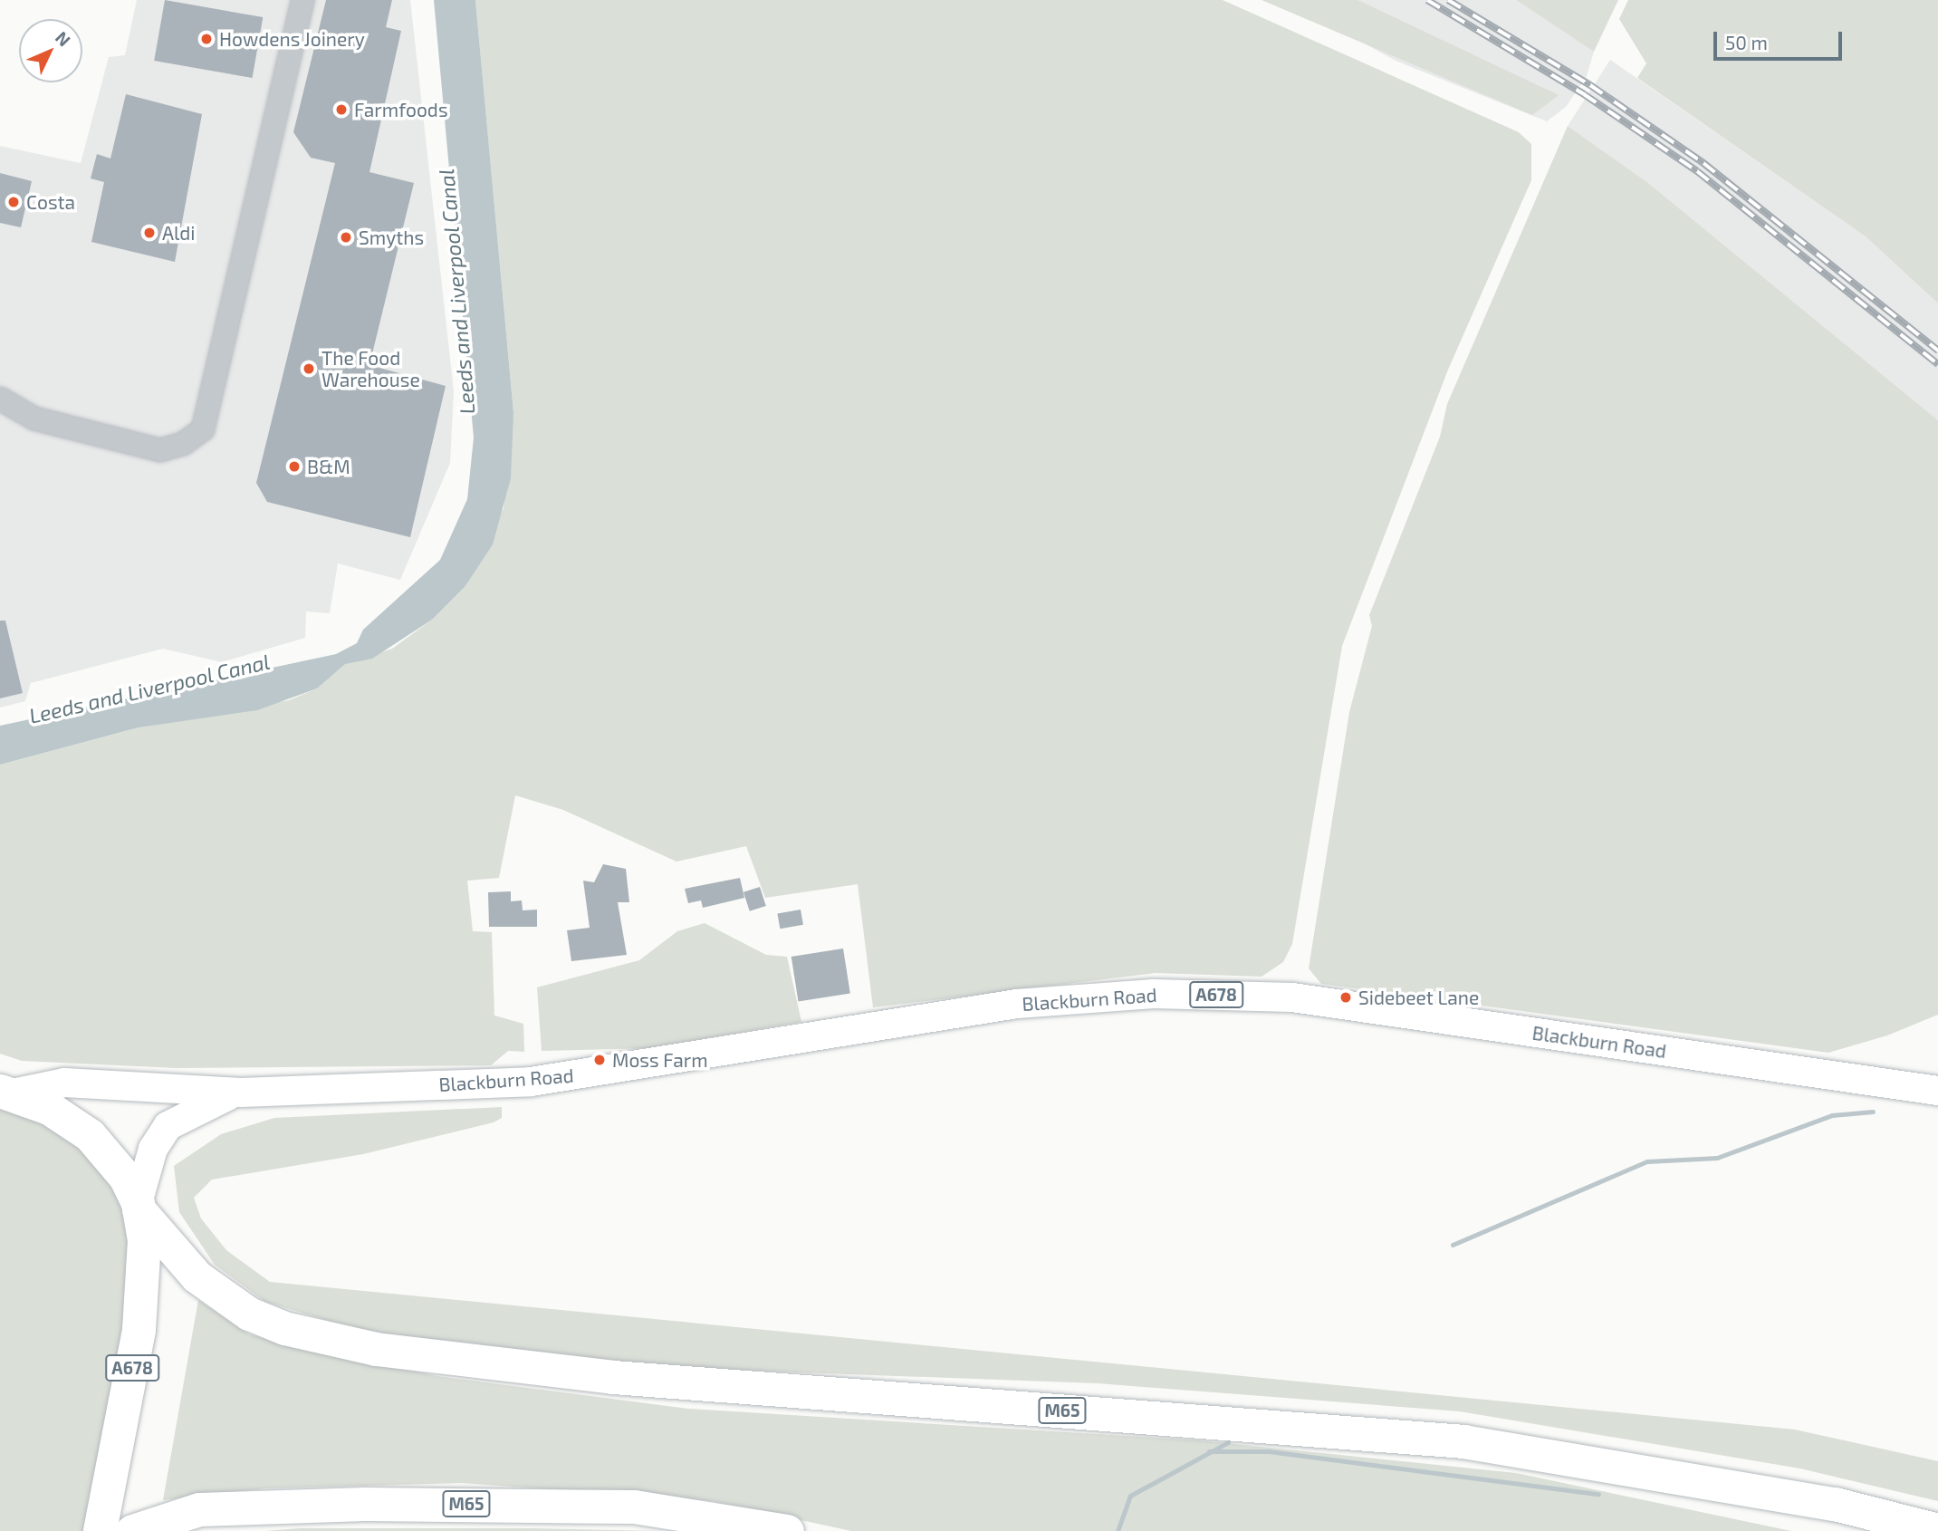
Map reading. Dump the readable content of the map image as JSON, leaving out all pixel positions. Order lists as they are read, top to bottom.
{
  "streets": {
    "highway": ["A678", "M65"],
    "main road": ["Blackburn Road"]
  },
  "crossings": [
    ["A678", "Blackburn Road"],
    ["A678", "M65"],
    ["Blackburn Road", "M65"]
  ],
  "water": ["Leeds and Liverpool Canal"],
  "places": [
    "Howdens Joinery",
    "Farmfoods",
    "Costa",
    "Aldi",
    "Smyths",
    "The Food Warehouse",
    "B&M",
    "Sidebeet Lane",
    "Moss Farm"
  ],
  "scale_bar": "50 m",
  "north": "top right"
}
